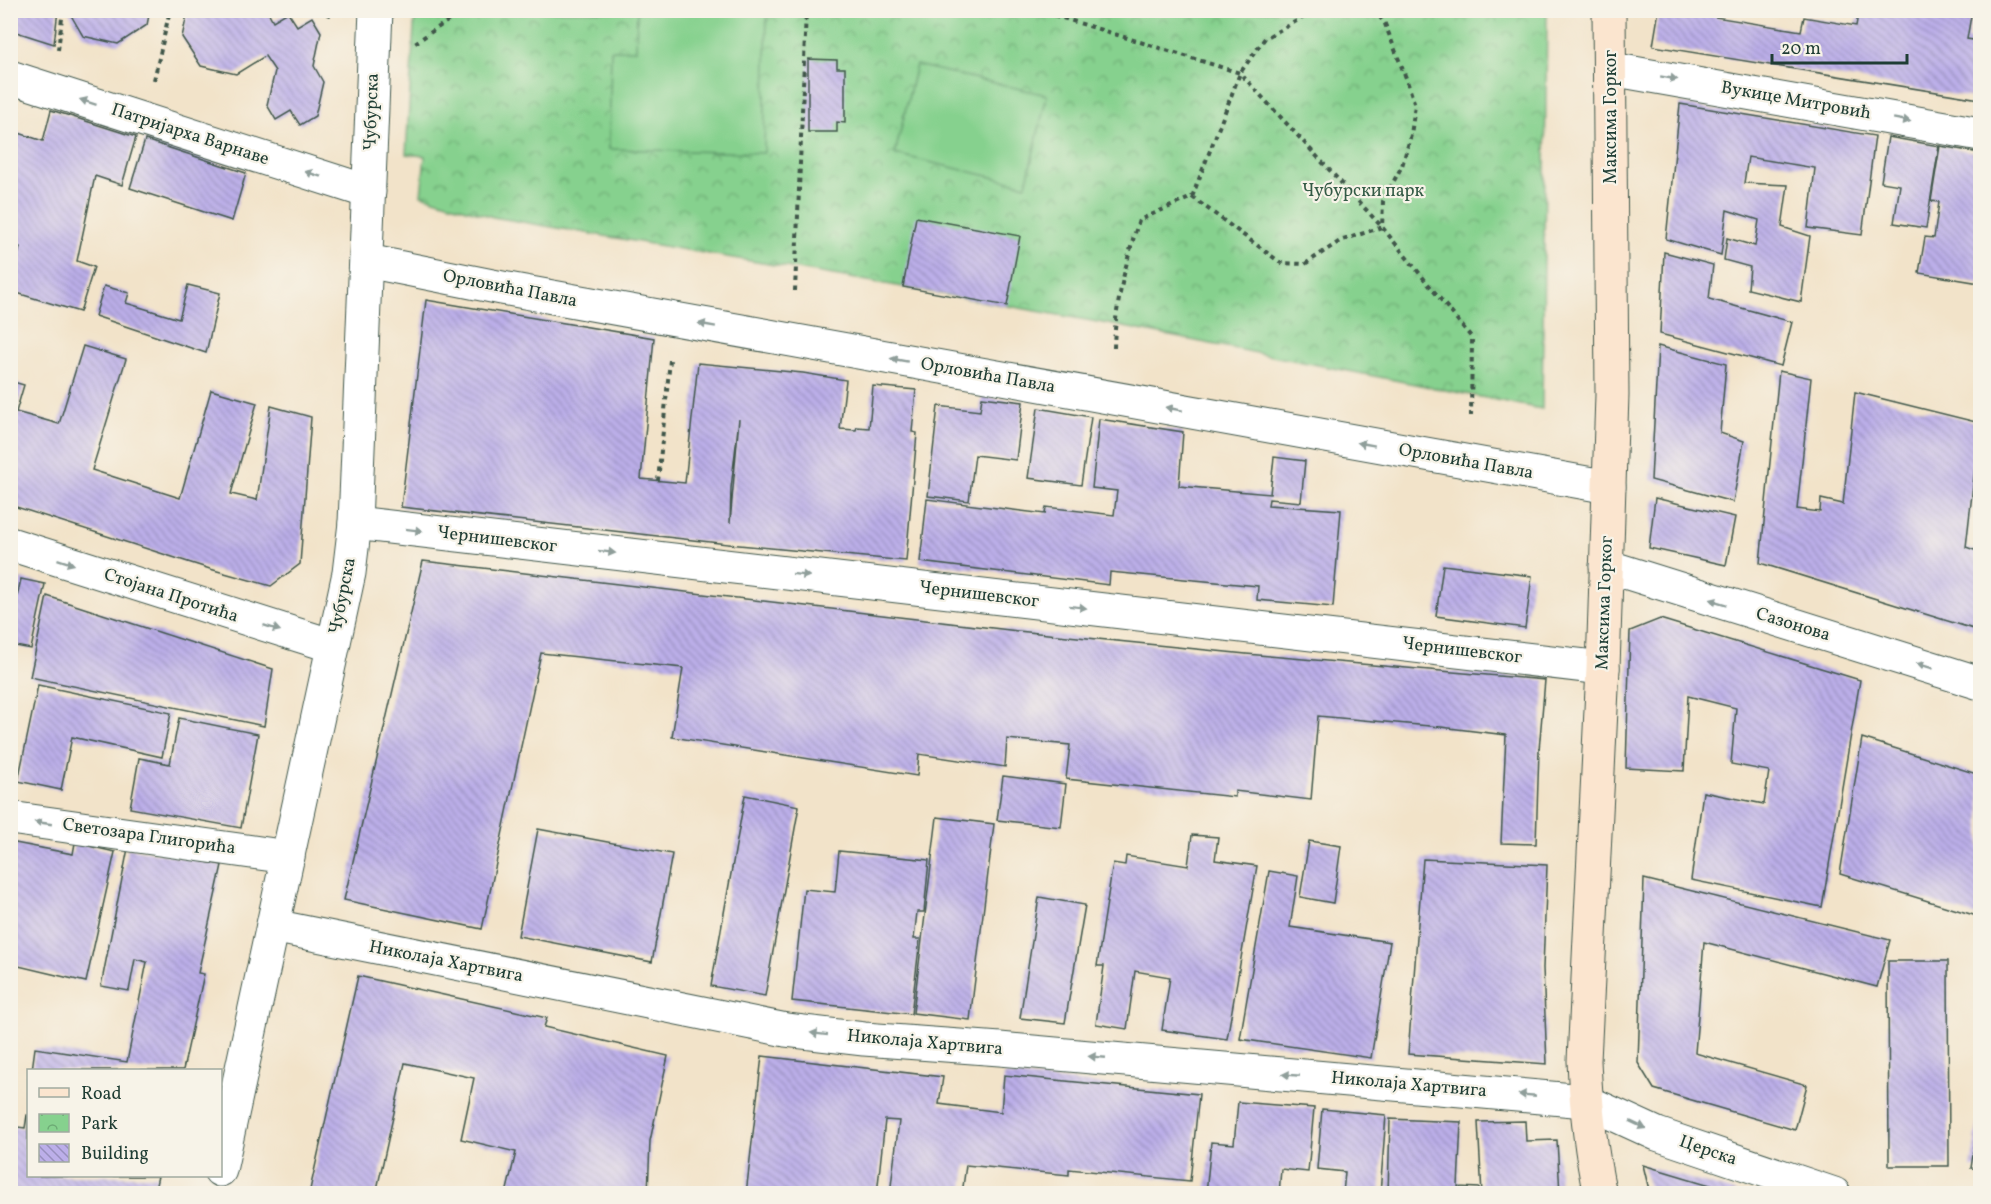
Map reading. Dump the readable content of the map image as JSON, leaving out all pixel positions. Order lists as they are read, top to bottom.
{
  "streets": {
    "main road": ["Максима Горког"],
    "street": [
      "Вукице Митровић",
      "Чубурска",
      "Патријарха Варнаве",
      "Орловића Павла",
      "Чернишевског",
      "Стојана Протића",
      "Сазонова",
      "Светозара Глигорића",
      "Николаја Хартвига",
      "Церска"
    ]
  },
  "crossings": [
    ["Вукице Митровић", "Максима Горког"],
    ["Чубурска", "Патријарха Варнаве"],
    ["Чубурска", "Орловића Павла"],
    ["Чубурска", "Чернишевског"],
    ["Чубурска", "Стојана Протића"],
    ["Чубурска", "Светозара Глигорића"],
    ["Чубурска", "Николаја Хартвига"],
    ["Максима Горког", "Орловића Павла"],
    ["Максима Горког", "Чернишевског"],
    ["Максима Горког", "Сазонова"],
    ["Максима Горког", "Николаја Хартвига"],
    ["Максима Горког", "Церска"],
    ["Николаја Хартвига", "Церска"]
  ],
  "one_way": [
    "Вукице Митровић",
    "Патријарха Варнаве",
    "Орловића Павла",
    "Чернишевског",
    "Стојана Протића",
    "Сазонова",
    "Светозара Глигорића",
    "Николаја Хартвига",
    "Церска"
  ],
  "parks": ["Чубурски парк"],
  "legend": ["Road", "Park", "Building"],
  "scale_bar": "20 m"
}
